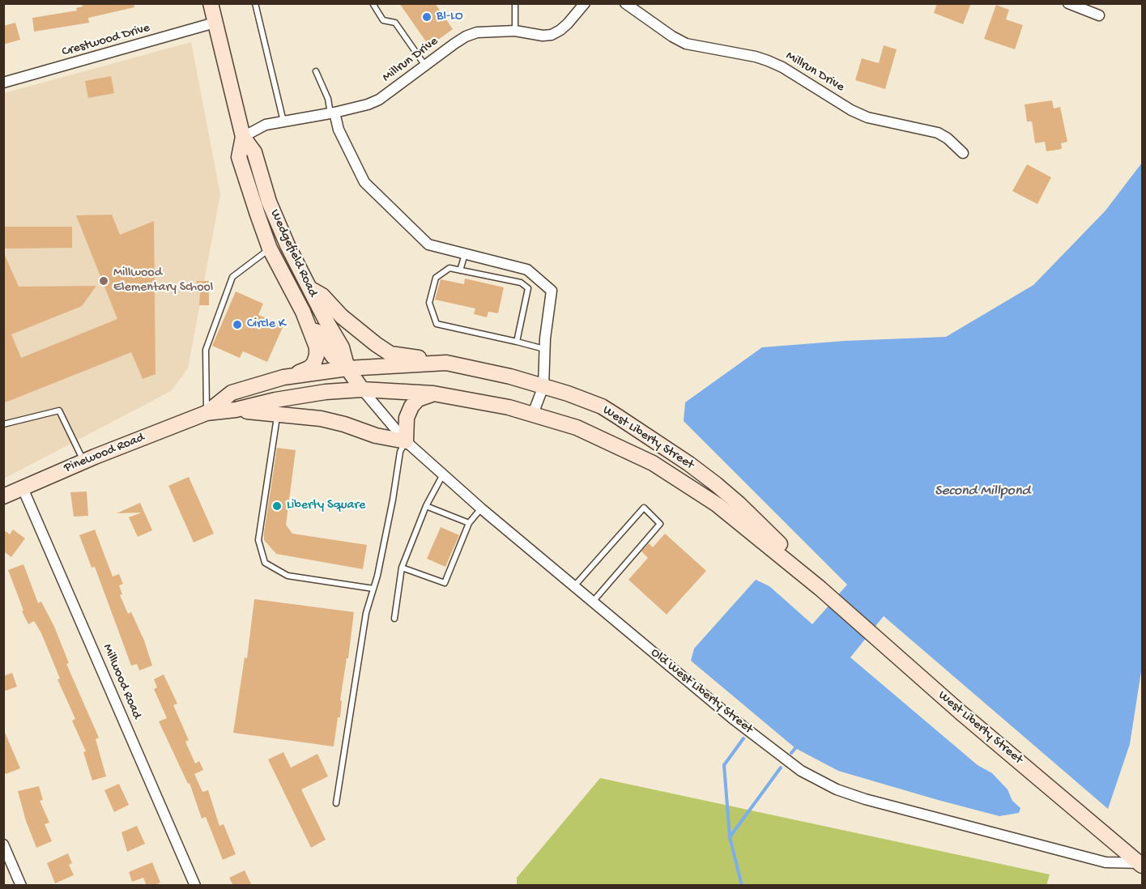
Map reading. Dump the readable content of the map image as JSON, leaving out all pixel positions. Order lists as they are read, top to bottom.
{
  "streets": {
    "main road": [
      "Wedgefield Road",
      "West Liberty Street",
      "Pinewood Road",
      "Old West Liberty Street"
    ],
    "street": ["Crestwood Drive", "Millrun Drive", "Millwood Road"]
  },
  "crossings": [
    ["Crestwood Drive", "Wedgefield Road"],
    ["Millrun Drive", "Wedgefield Road"],
    ["Wedgefield Road", "West Liberty Street"],
    ["Wedgefield Road", "Pinewood Road"],
    ["Wedgefield Road", "Old West Liberty Street"],
    ["West Liberty Street", "Pinewood Road"],
    ["West Liberty Street", "Old West Liberty Street"],
    ["Pinewood Road", "Millwood Road"],
    ["Pinewood Road", "Old West Liberty Street"]
  ],
  "water": ["Second Millpond"],
  "places": [
    "BI-LO",
    "Millwood Elementary School",
    "Circle K",
    "Liberty Square"
  ]
}
